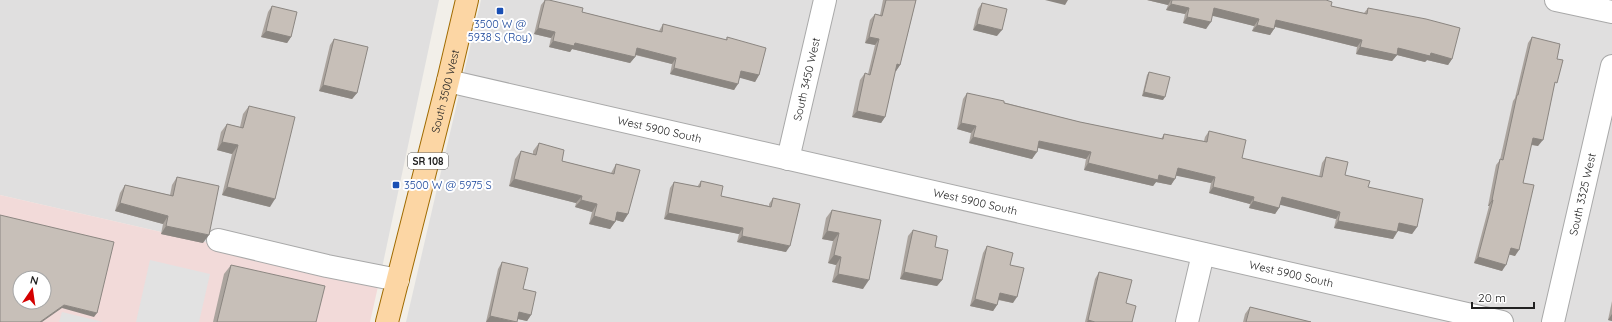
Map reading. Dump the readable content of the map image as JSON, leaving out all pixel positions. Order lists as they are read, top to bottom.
{
  "streets": {
    "main road": ["South 3500 West", "SR 108"],
    "street": ["South 3450 West", "West 5900 South", "South 3325 West"]
  },
  "crossings": [
    ["South 3450 West", "West 5900 South"],
    ["South 3500 West", "West 5900 South"]
  ],
  "places": {
    "transit": ["3500 W @ 5938 S (Roy)", "3500 W @ 5975 S"]
  },
  "scale_bar": "20 m",
  "north": "top"
}
